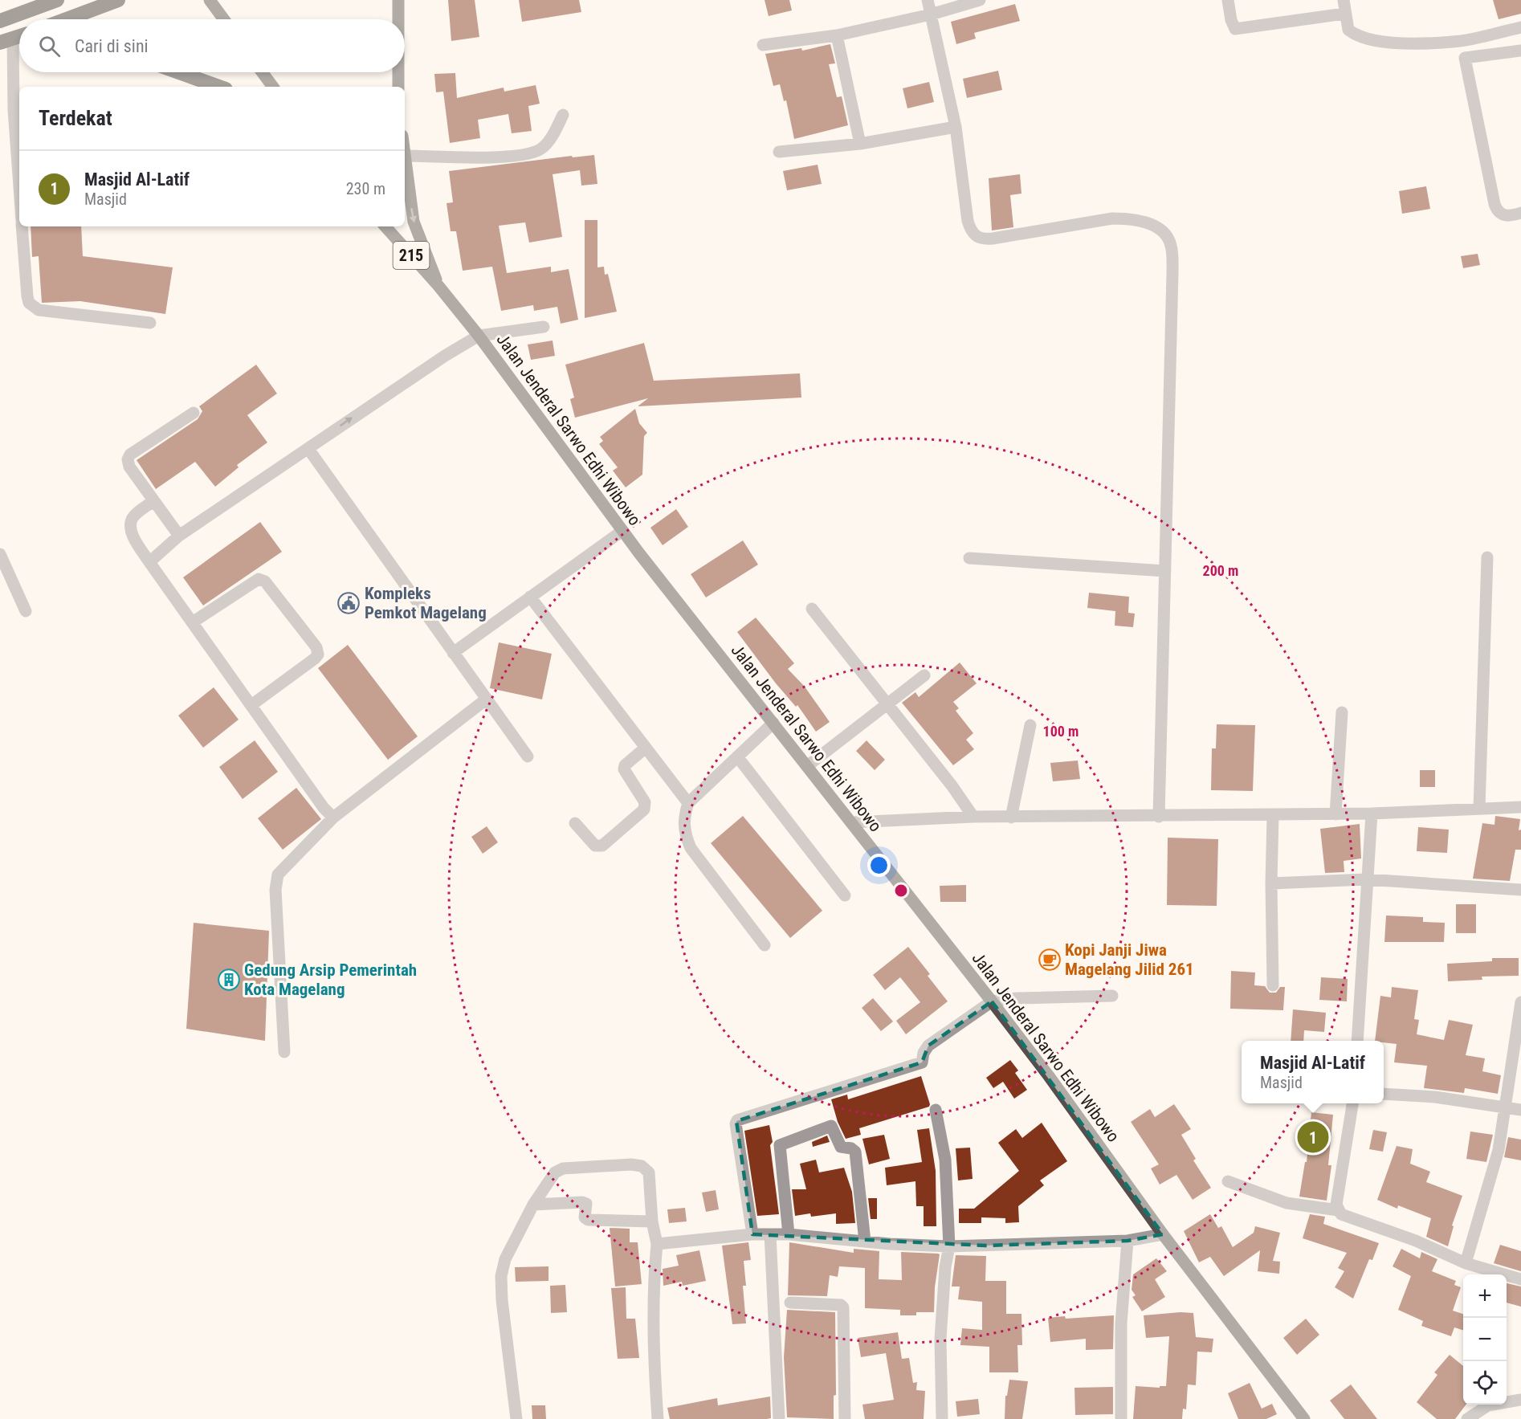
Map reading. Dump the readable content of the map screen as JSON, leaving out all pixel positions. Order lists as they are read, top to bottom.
{
  "streets": {
    "main road": ["215", "Jalan Jenderal Sarwo Edhi Wibowo"]
  },
  "places": {
    "public building": ["Kompleks Pemkot Magelang"],
    "cafe": ["Kopi Janji Jiwa Magelang Jilid 261"],
    "building": ["Gedung Arsip Pemerintah Kota Magelang"]
  },
  "page": {
    "search": "Cari di sini",
    "heading": "Terdekat",
    "list": [
      {
        "mark": "1",
        "name": "Masjid Al-Latif",
        "note": "Masjid",
        "value": "230 m"
      }
    ],
    "popup": ["Masjid Al-Latif", "Masjid"],
    "pins": "1",
    "map_buttons": ["+", "−"]
  },
  "rings": ["200 m", "100 m"]
}
